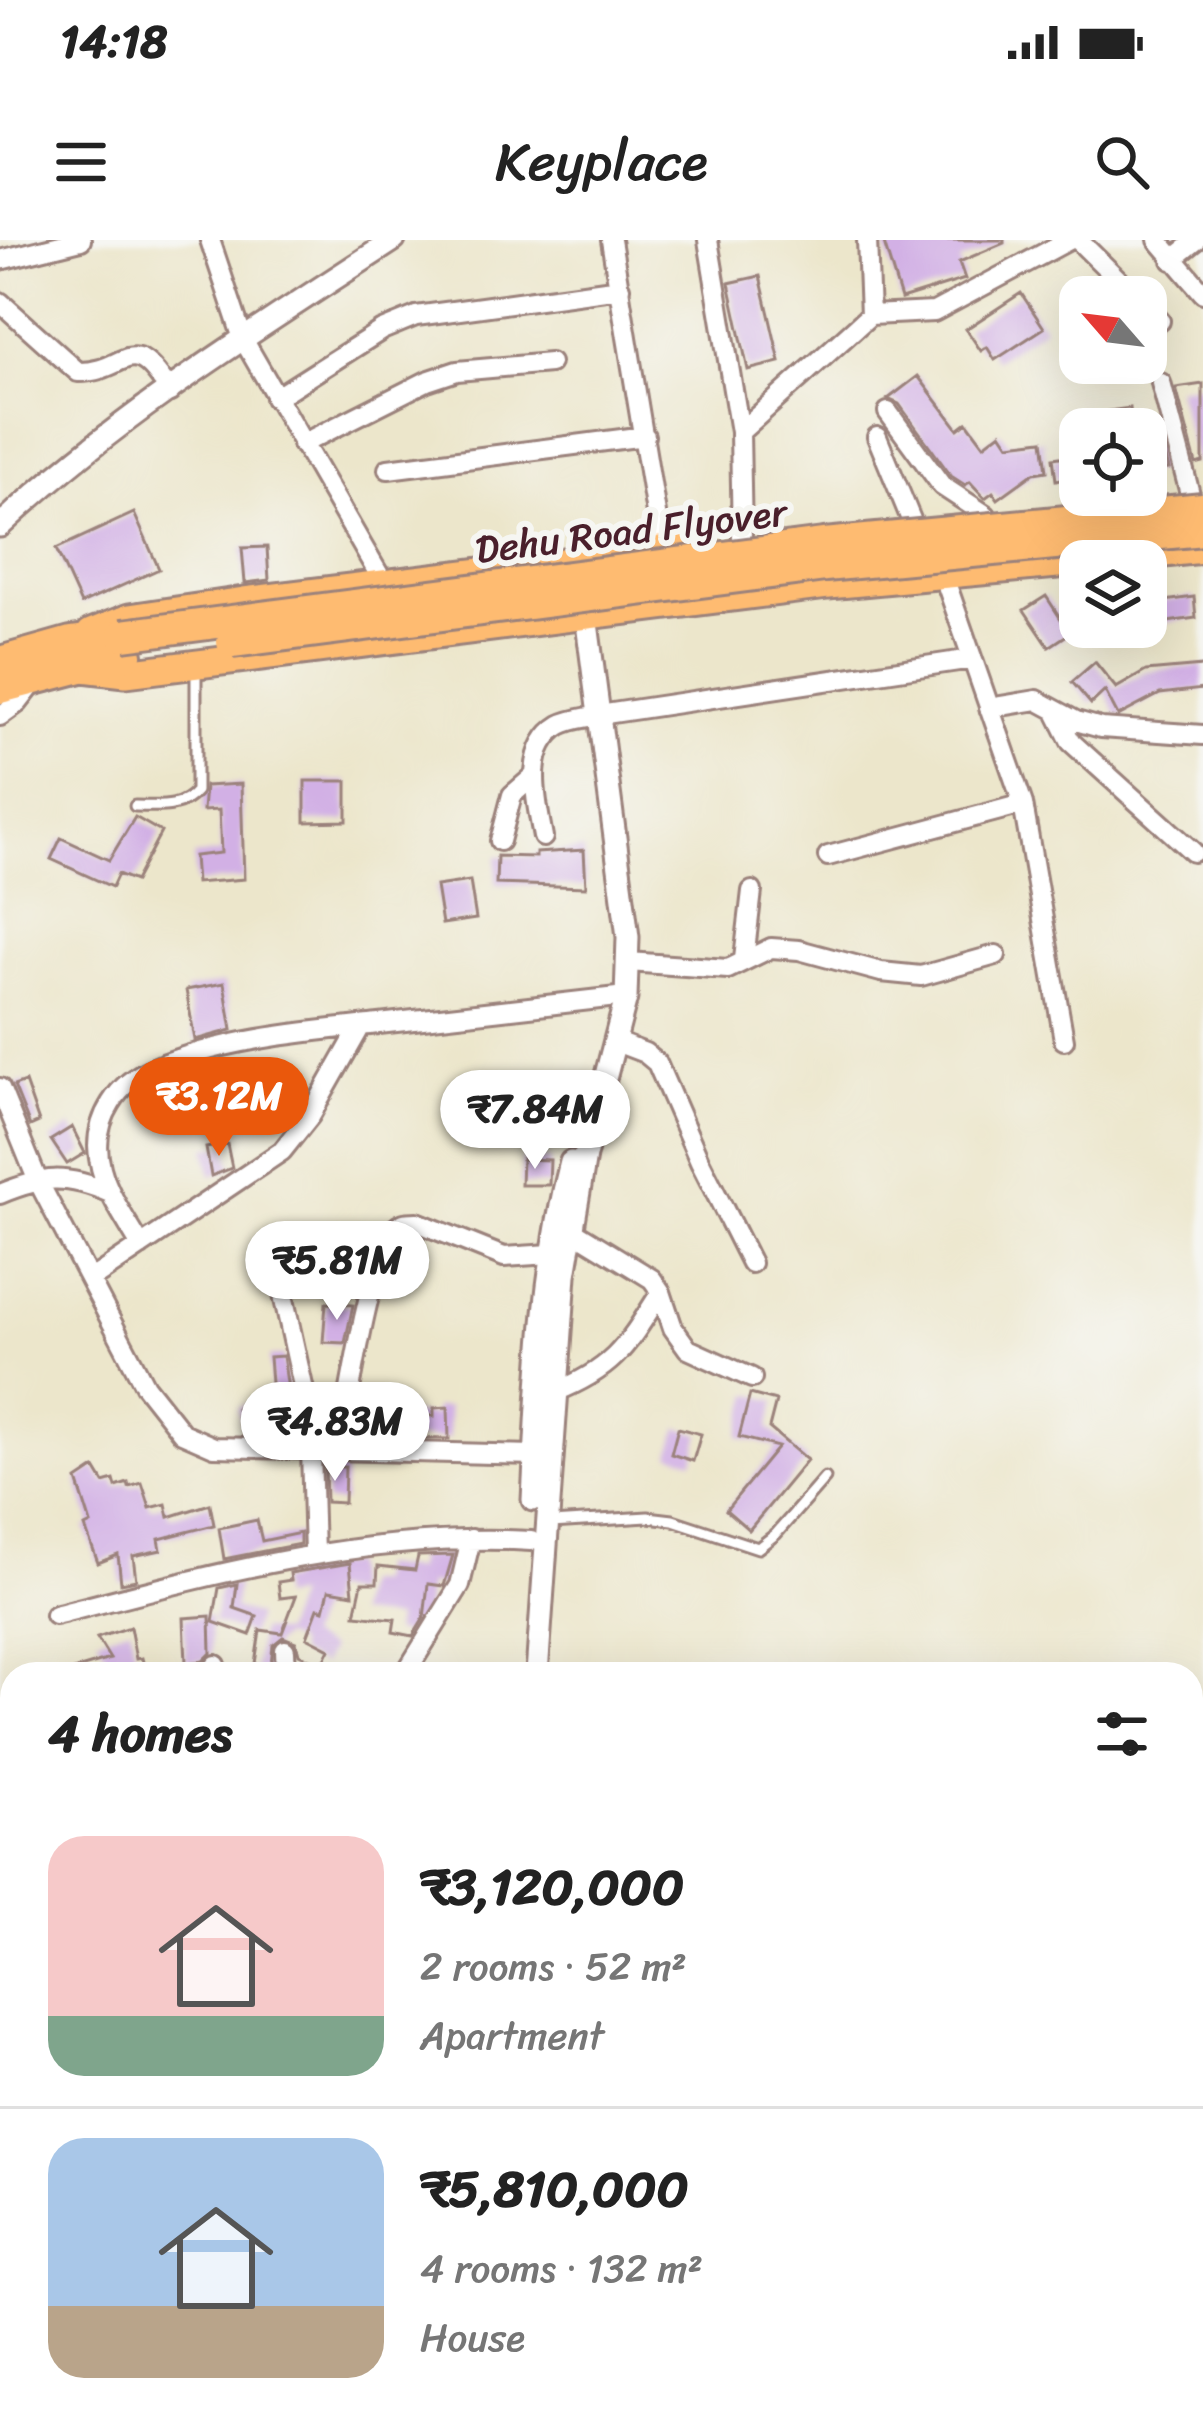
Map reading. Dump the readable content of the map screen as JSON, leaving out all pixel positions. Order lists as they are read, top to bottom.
{
  "streets": {
    "highway": ["Dehu Road Flyover"]
  },
  "north": "top left",
  "page": {
    "status": "14:18",
    "header": "Keyplace",
    "price": [
      "₹3.12M",
      "₹7.84M",
      "₹5.81M",
      "₹4.83M"
    ],
    "heading": "4 homes",
    "list": [
      {
        "name": "₹3,120,000",
        "note": "2 rooms · 52 m² · Apartment"
      },
      {
        "name": "₹5,810,000",
        "note": "4 rooms · 132 m² · House"
      }
    ]
  }
}
